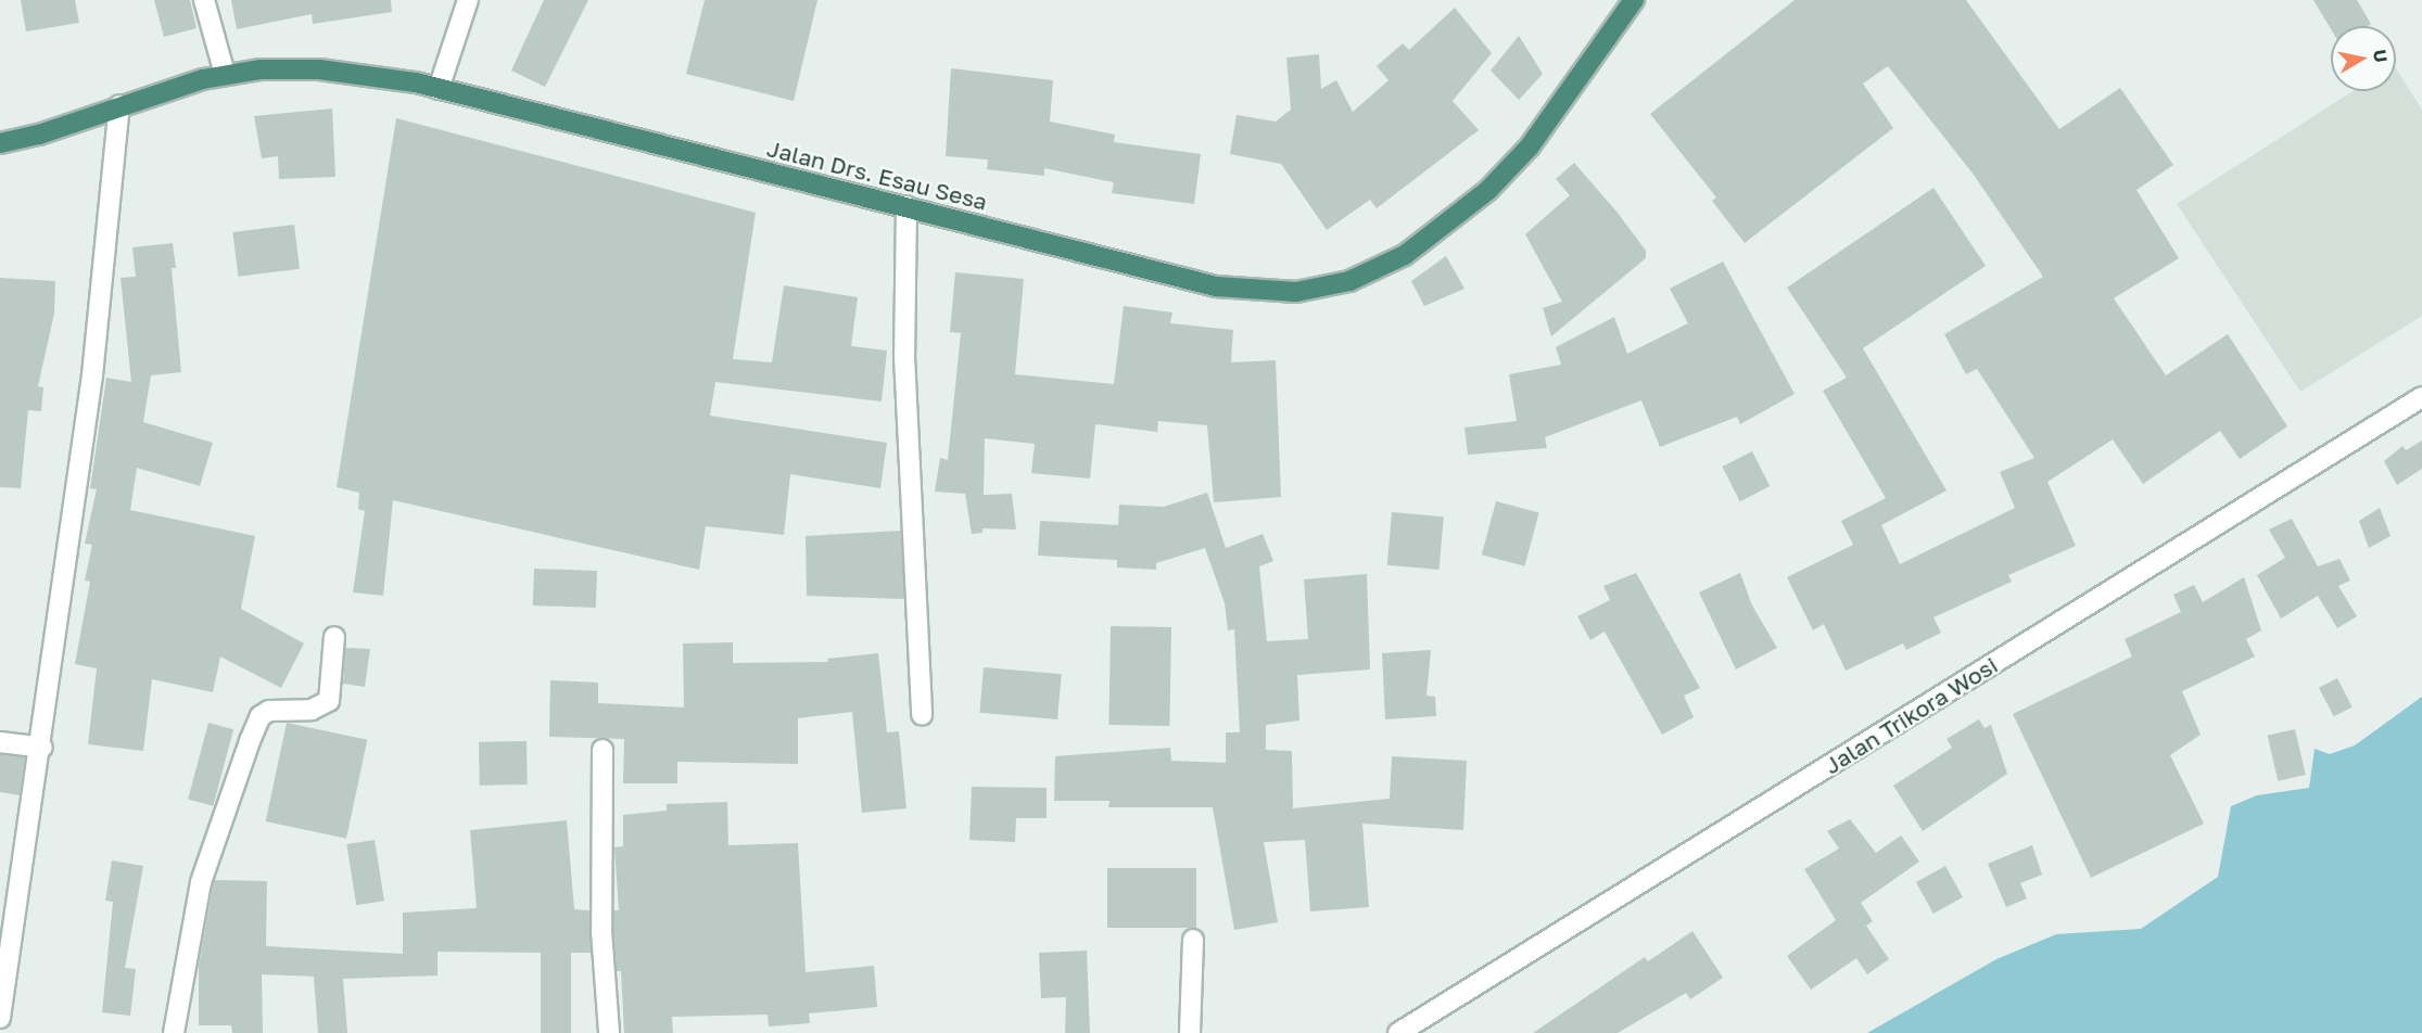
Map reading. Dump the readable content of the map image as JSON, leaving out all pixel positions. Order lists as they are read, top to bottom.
{
  "streets": {
    "highway": ["Jalan Drs. Esau Sesa"],
    "street": ["Jalan Trikora Wosi"]
  },
  "north": "right"
}
